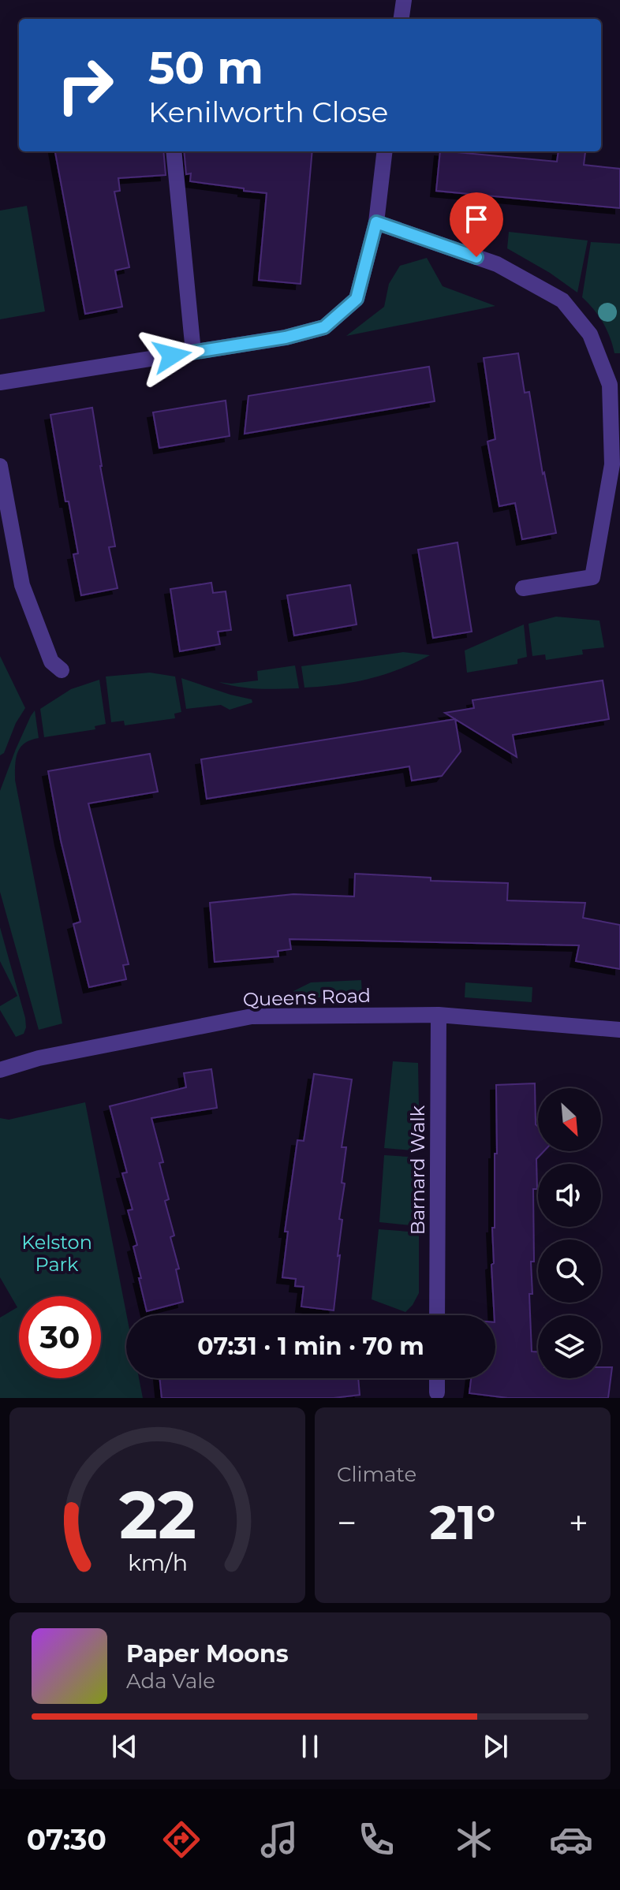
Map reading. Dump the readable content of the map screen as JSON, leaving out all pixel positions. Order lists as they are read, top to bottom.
{
  "streets": {
    "street": ["Queens Road", "Barnard Walk"]
  },
  "crossings": [
    ["Queens Road", "Barnard Walk"]
  ],
  "parks": ["Kelston Park"],
  "north": "bottom right",
  "page": {
    "turn": ["50 m", "Kenilworth Close"],
    "limit": "30",
    "trip": "07:31 · 1 min · 70 m",
    "tile": "Climate",
    "heat": ["−", "21°", "+"],
    "song": ["Paper Moons", "Ada Vale"],
    "tabs": "07:30",
    "gauge": ["22", "km/h"]
  }
}
